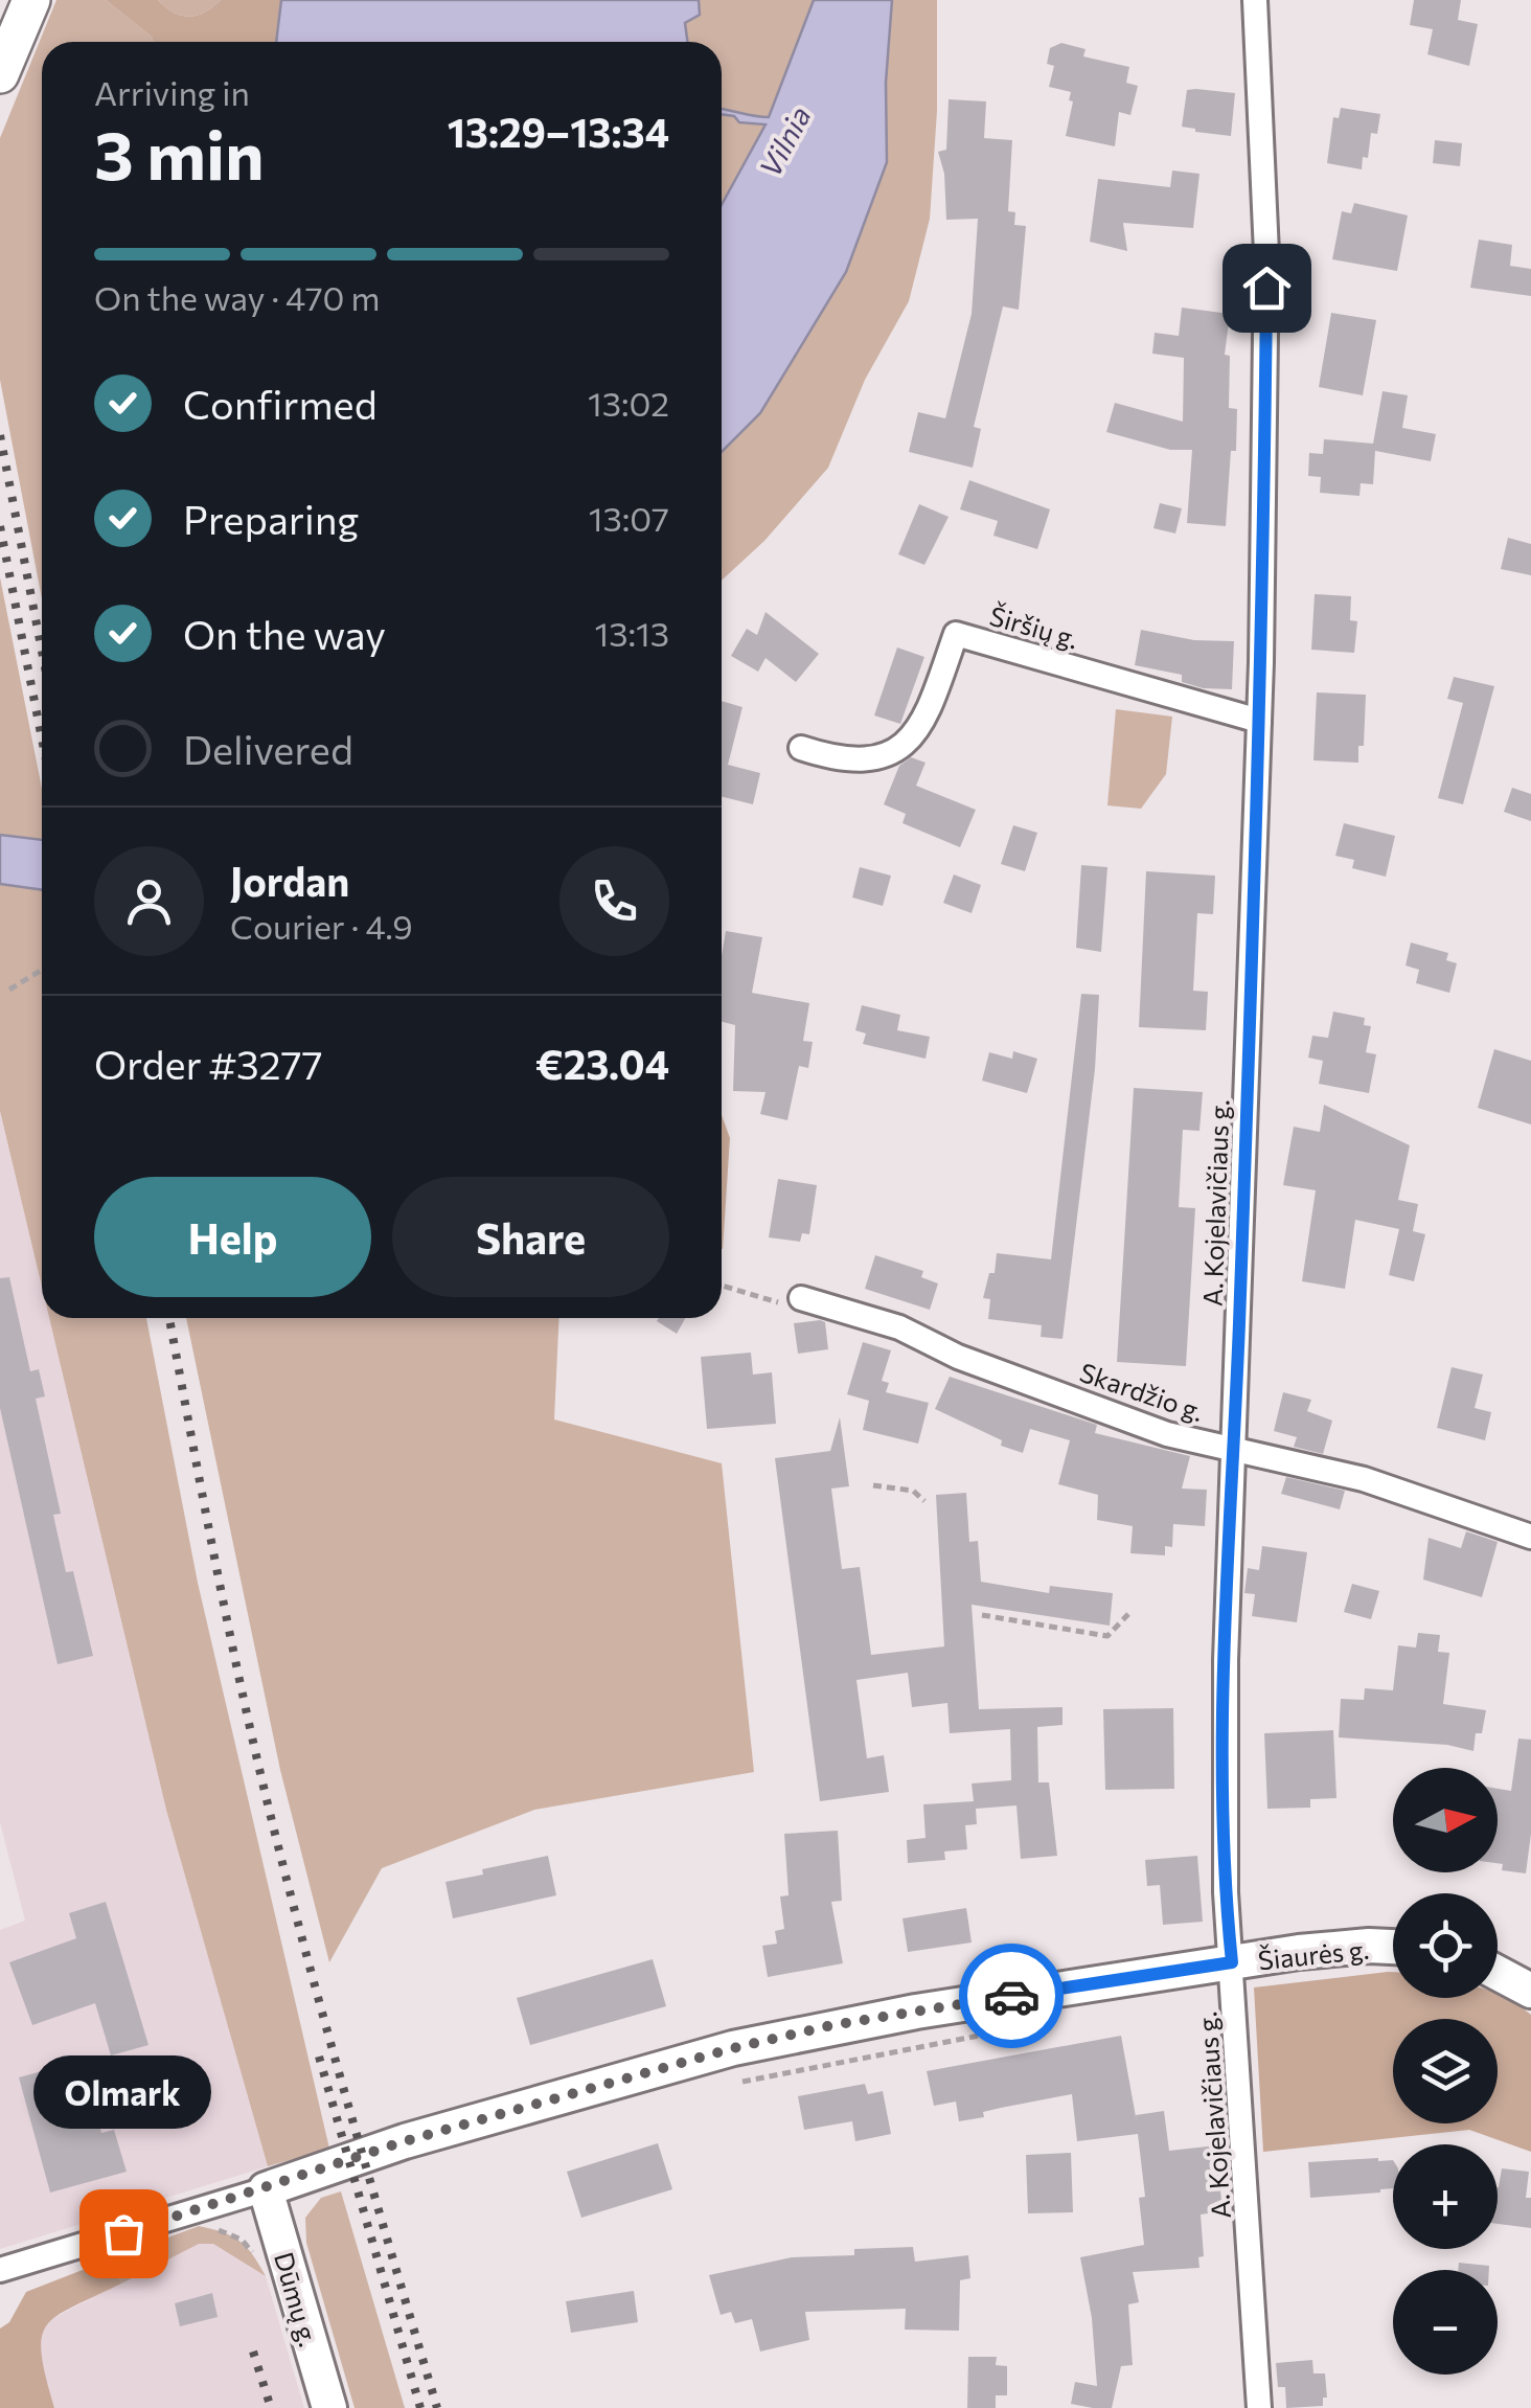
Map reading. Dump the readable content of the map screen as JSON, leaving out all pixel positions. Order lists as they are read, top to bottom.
{
  "streets": {
    "main road": ["Šiaurės g.", "Dūmų g."],
    "street": ["Širšių g.", "A. Kojelavičiaus g.", "Skardžio g."]
  },
  "crossings": [
    ["Širšių g.", "A. Kojelavičiaus g."],
    ["A. Kojelavičiaus g.", "Skardžio g."],
    ["A. Kojelavičiaus g.", "Šiaurės g."],
    ["Šiaurės g.", "Dūmų g."]
  ],
  "water": ["Vilnia"],
  "places": ["Olmark"],
  "north": "right",
  "page": {
    "heading": ["3 min", "Arriving in", "13:29–13:34"],
    "panel": [
      "Jordan",
      "Courier · 4.9",
      "Order #3277",
      "€23.04"
    ],
    "bar": "On the way · 470 m",
    "list": [
      ["Confirmed", "13:02"],
      ["Preparing", "13:07"],
      ["On the way", "13:13"],
      "Delivered"
    ],
    "buttons": ["Help", "Share"],
    "map_buttons": ["+", "−"],
    "bubble": "Olmark"
  }
}
